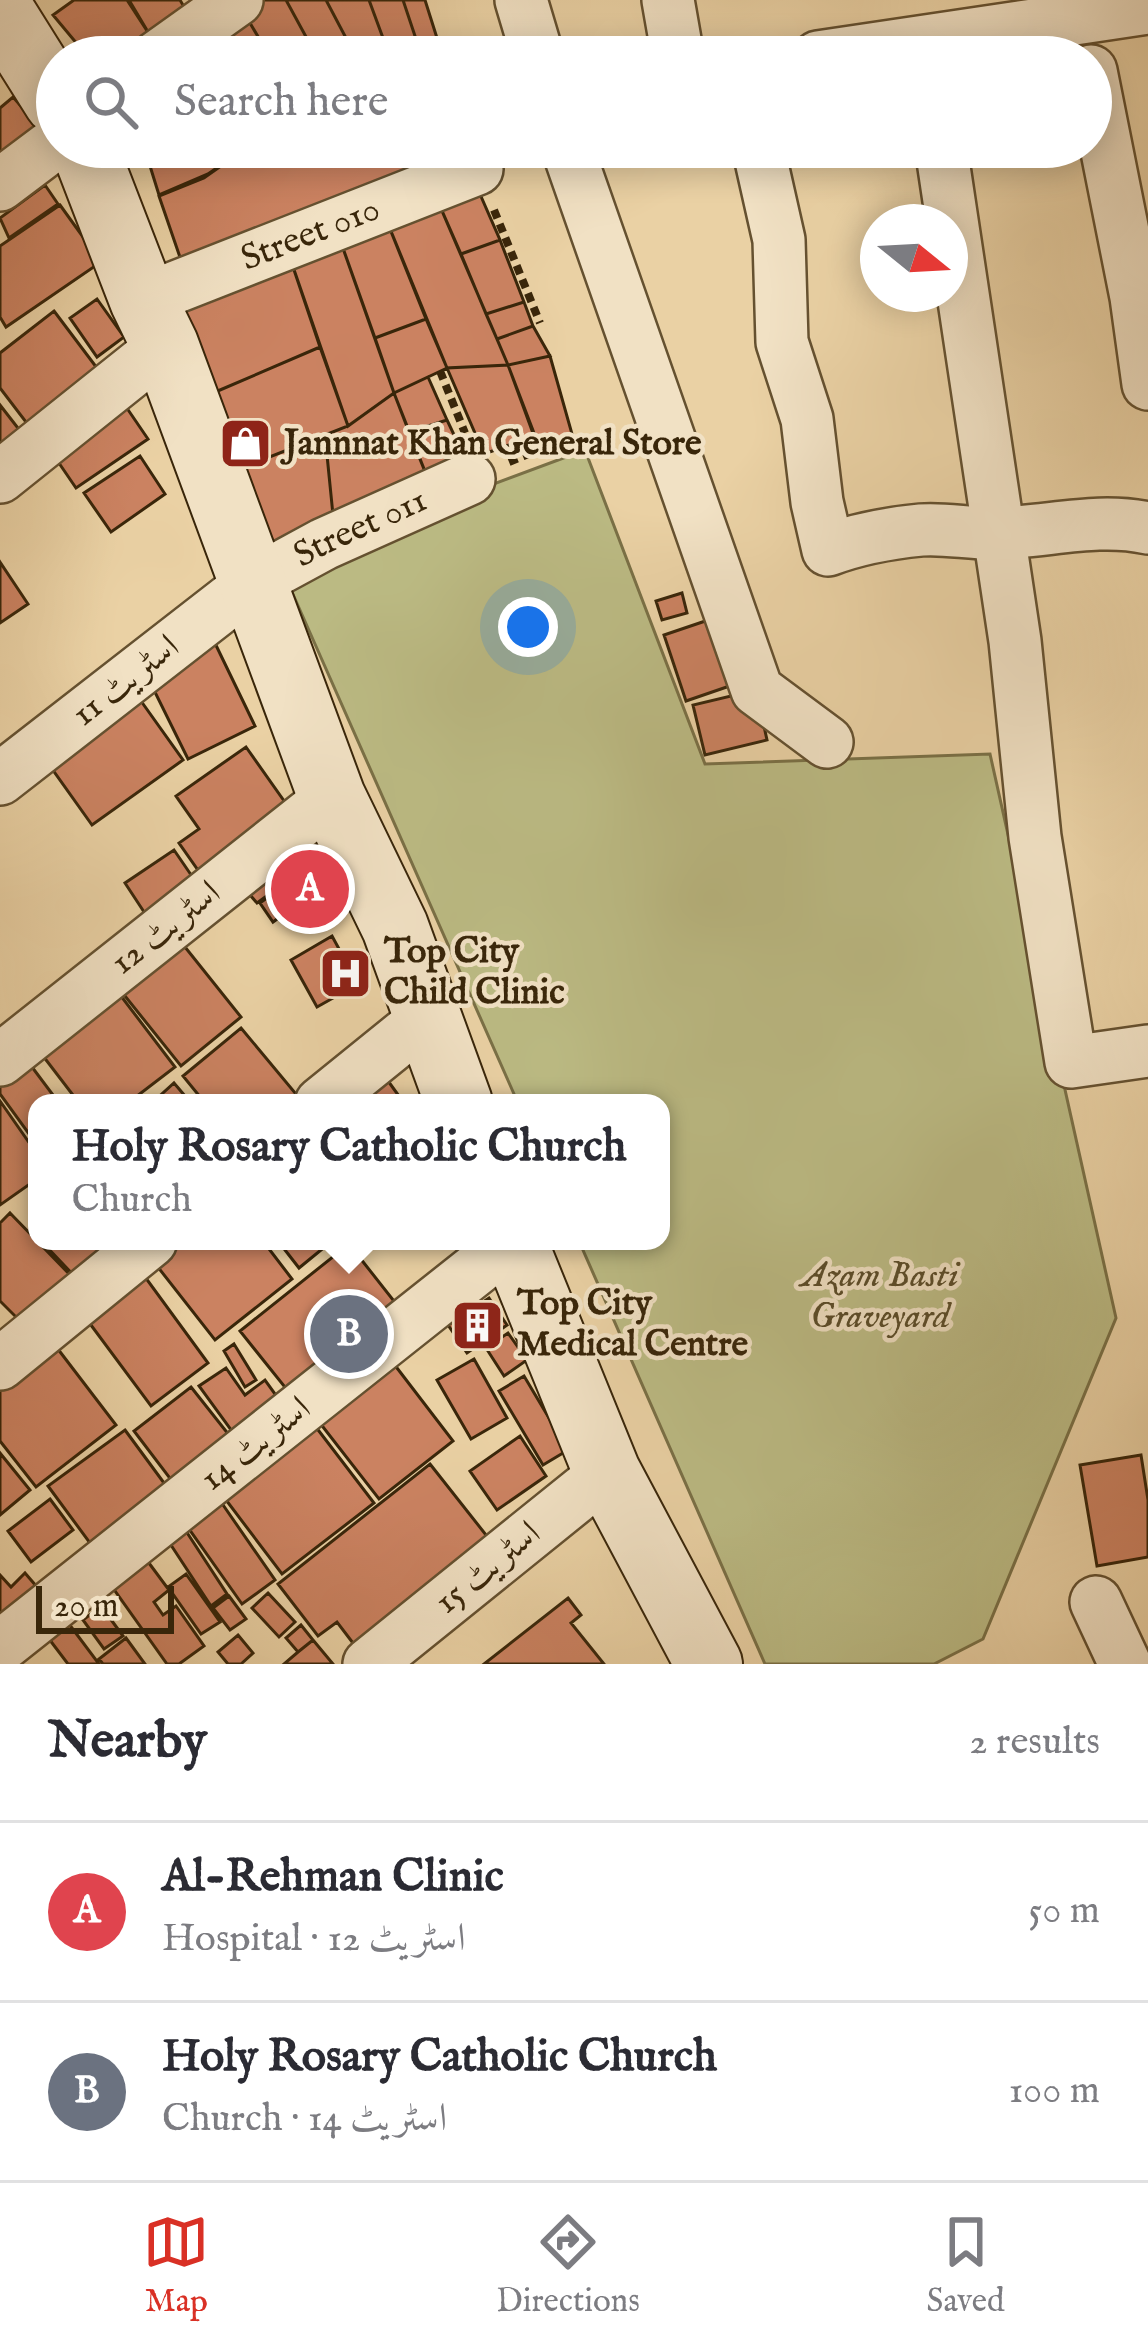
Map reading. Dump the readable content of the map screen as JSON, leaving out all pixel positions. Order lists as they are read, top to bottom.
{
  "streets": {
    "street": [
      "Street 010",
      "Street 011",
      "اسٹریٹ 11",
      "اسٹریٹ 12",
      "اسٹریٹ 14",
      "اسٹریٹ 15"
    ]
  },
  "crossings": [
    ["Street 011", "اسٹریٹ 11"]
  ],
  "parks": ["Azam Basti Graveyard"],
  "places": {
    "shop": ["Jannnat Khan General Store"],
    "hospital": ["Top City Child Clinic"],
    "building": ["Top City Medical Centre"]
  },
  "scale_bar": "20 m",
  "north": "right",
  "page": {
    "search": "Search here",
    "pins": ["A", "B"],
    "popup": ["Holy Rosary Catholic Church", "Church"],
    "scale": "20 m",
    "heading": ["Nearby", "2 results"],
    "list": [
      {
        "mark": "A",
        "name": "Al-Rehman Clinic",
        "note": "Hospital · اسٹریٹ 12",
        "value": "50 m"
      },
      {
        "mark": "B",
        "name": "Holy Rosary Catholic Church",
        "note": "Church · اسٹریٹ 14",
        "value": "100 m"
      }
    ],
    "nav": ["Map", "Directions", "Saved"]
  }
}
